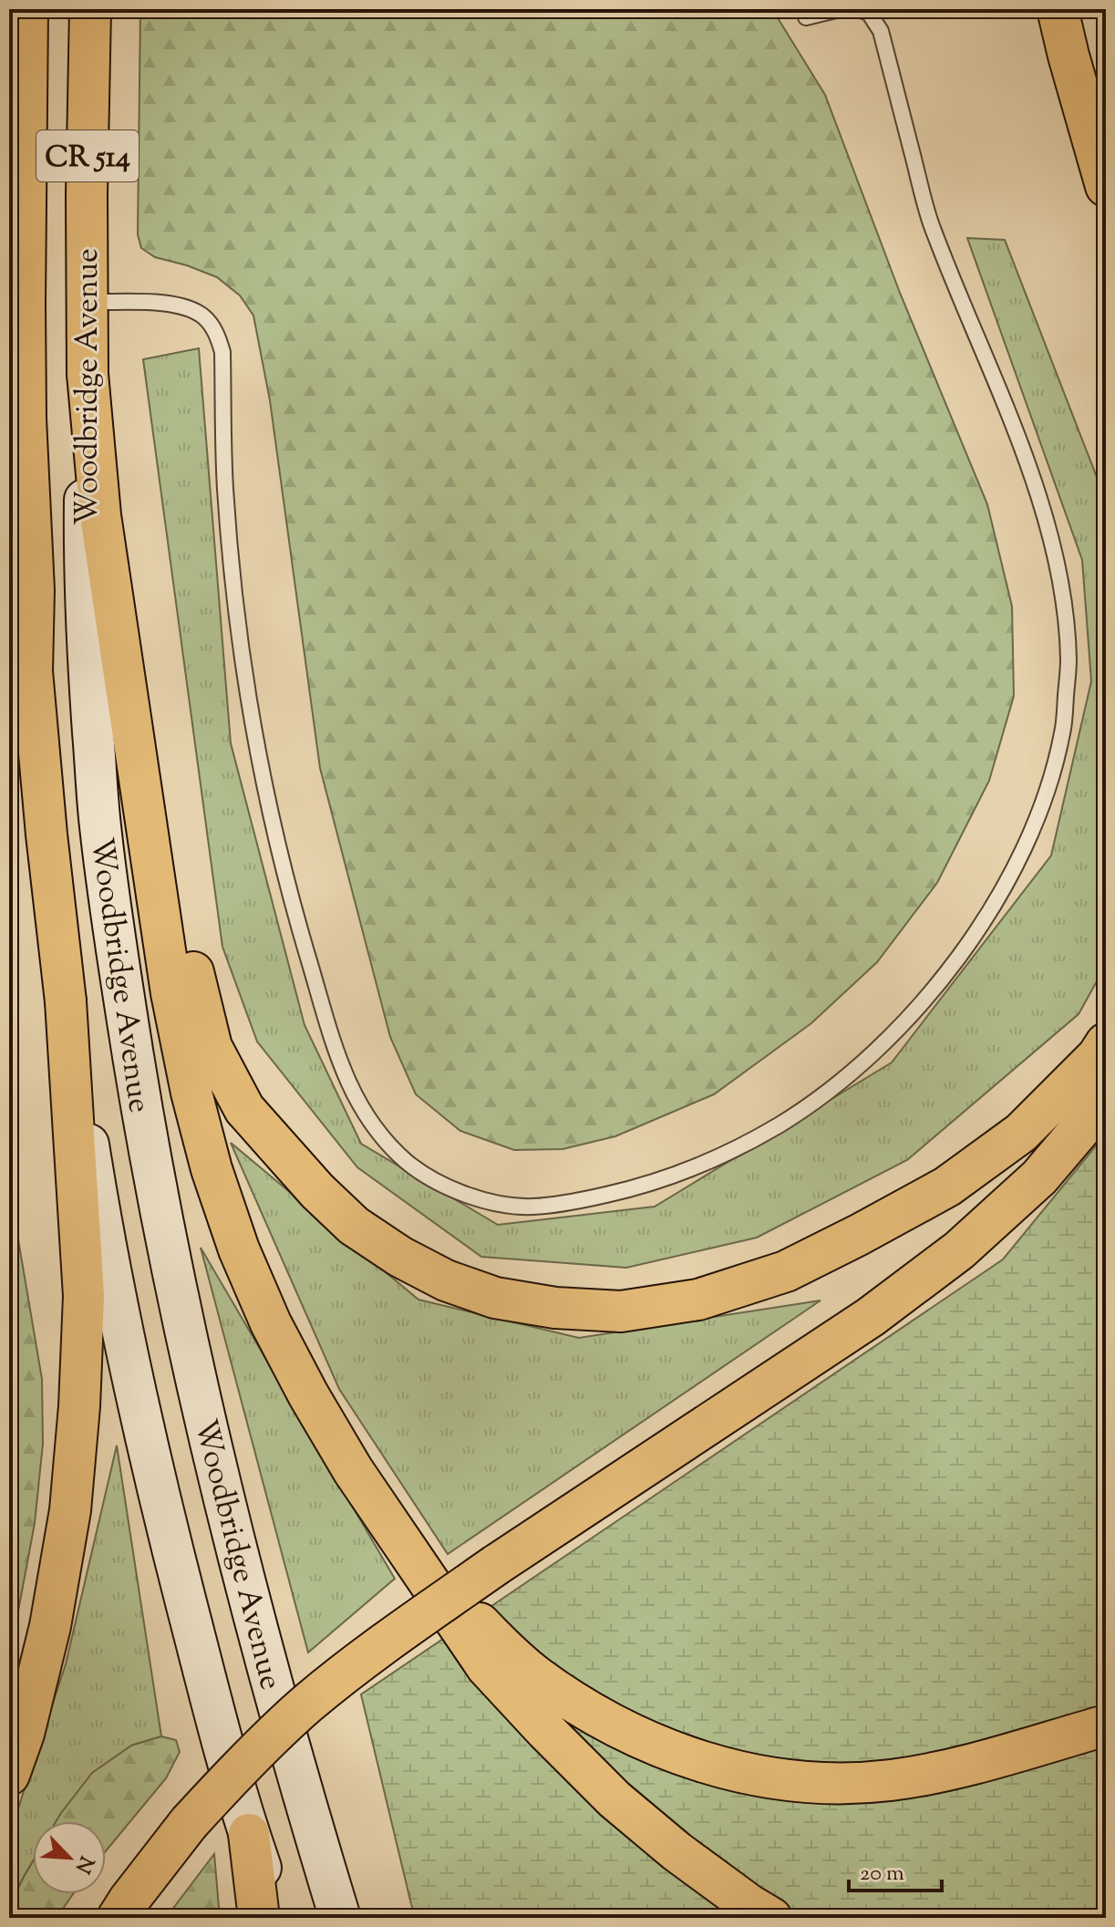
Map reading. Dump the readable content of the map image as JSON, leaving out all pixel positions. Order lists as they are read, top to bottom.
{
  "streets": {
    "main road": ["CR 514", "Woodbridge Avenue"]
  },
  "scale_bar": "20 m",
  "north": "bottom right"
}
